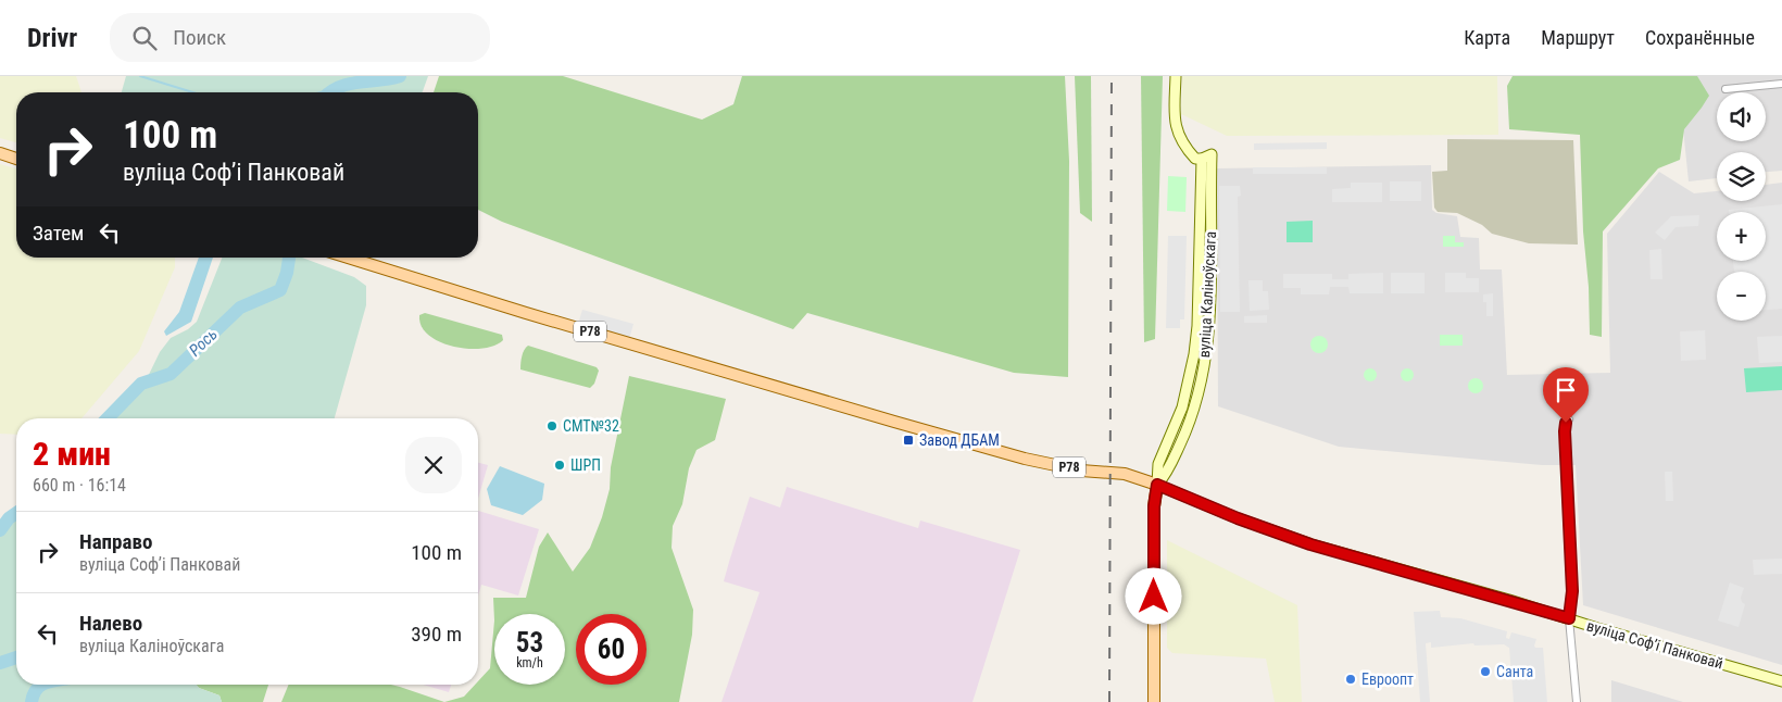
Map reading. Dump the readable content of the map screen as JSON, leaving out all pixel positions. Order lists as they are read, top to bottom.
{
  "streets": {
    "main road": ["Р78"],
    "street": ["вуліца Каліноўскага", "вуліца Софʼі Панковай"]
  },
  "crossings": [
    ["вуліца Каліноўскага", "Р78"],
    ["вуліца Каліноўскага", "вуліца Софʼі Панковай"],
    ["Р78", "вуліца Софʼі Панковай"]
  ],
  "water": ["Рось"],
  "places": {
    "other": [
      "СМТ№32",
      "ШРП",
      "Санта",
      "Евроопт"
    ],
    "transit": ["Завод ДБАМ"]
  },
  "page": {
    "header": "Drivr",
    "search": "Поиск",
    "nav": ["Карта", "Маршрут", "Сохранённые"],
    "map_buttons": ["+", "−"],
    "turn": ["100 m", "вуліца Софʼі Панковай"],
    "then": "Затем",
    "heading": ["2 мин", "660 m · 16:14"],
    "list": [
      {
        "name": "Направо",
        "note": "вуліца Софʼі Панковай",
        "value": "100 m"
      },
      {
        "name": "Налево",
        "note": "вуліца Каліноўскага",
        "value": "390 m"
      }
    ],
    "speed": "53 km/h",
    "limit": "60"
  }
}
